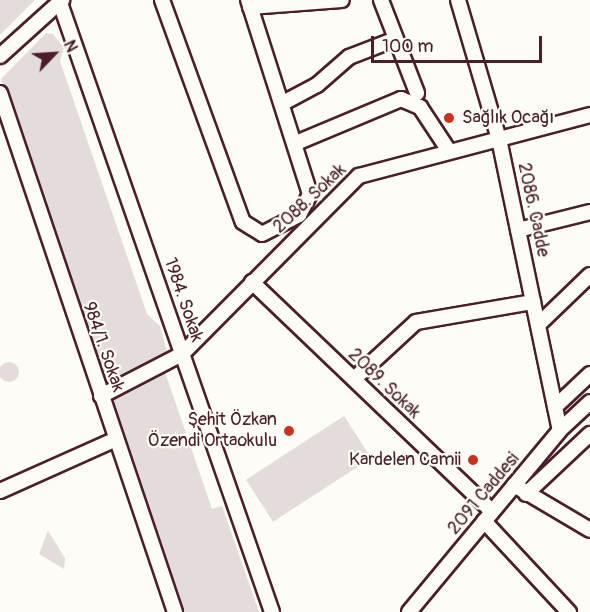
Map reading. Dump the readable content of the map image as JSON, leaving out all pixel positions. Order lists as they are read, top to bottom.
{
  "streets": {
    "street": [
      "2088. Sokak",
      "2086. Cadde",
      "1984. Sokak",
      "984/1. Sokak",
      "2089. Sokak",
      "2091 Caddesi"
    ]
  },
  "crossings": [
    ["2088. Sokak", "2086. Cadde"],
    ["2088. Sokak", "1984. Sokak"],
    ["2088. Sokak", "984/1. Sokak"],
    ["2088. Sokak", "2089. Sokak"],
    ["2086. Cadde", "2091 Caddesi"],
    ["2089. Sokak", "2091 Caddesi"]
  ],
  "places": ["Sağlık Ocağı", "Şehit Özkan Özendi Ortaokulu", "Kardelen Camii"],
  "scale_bar": "100 m",
  "north": "top right"
}
